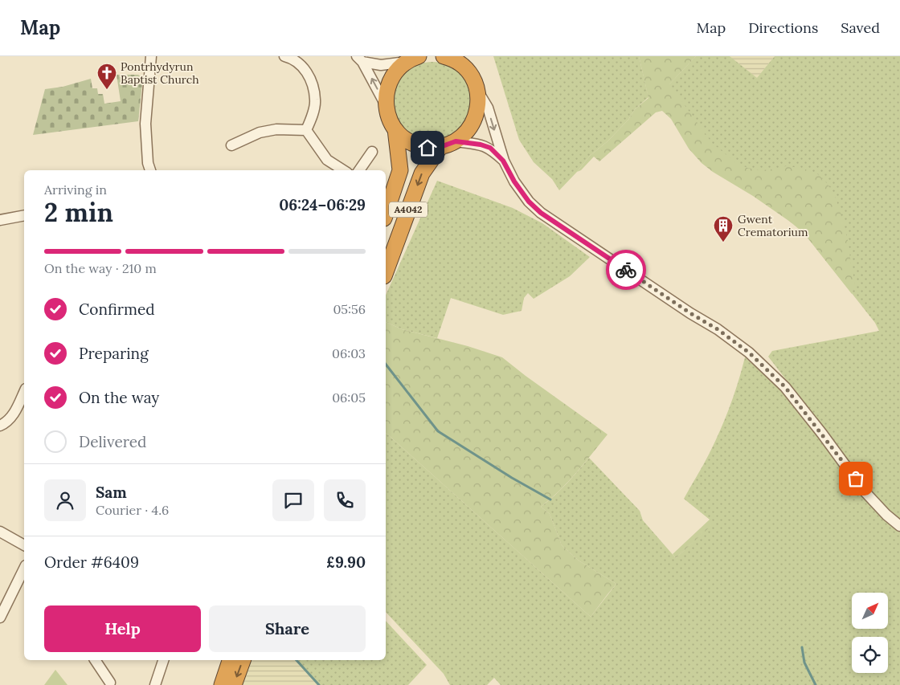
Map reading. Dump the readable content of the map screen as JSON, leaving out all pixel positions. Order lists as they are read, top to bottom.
{
  "streets": {
    "highway": ["A4042"]
  },
  "places": {
    "church": ["Pontrhydyrun Baptist Church"],
    "building": ["Gwent Crematorium"]
  },
  "north": "top right",
  "page": {
    "header": "Map",
    "nav": ["Map", "Directions", "Saved"],
    "heading": ["2 min", "Arriving in", "06:24–06:29"],
    "panel": [
      "Sam",
      "Courier · 4.6",
      "Order #6409",
      "£9.90"
    ],
    "bar": "On the way · 210 m",
    "list": [
      ["Confirmed", "05:56"],
      ["Preparing", "06:03"],
      ["On the way", "06:05"],
      "Delivered"
    ],
    "buttons": ["Help", "Share"]
  }
}
